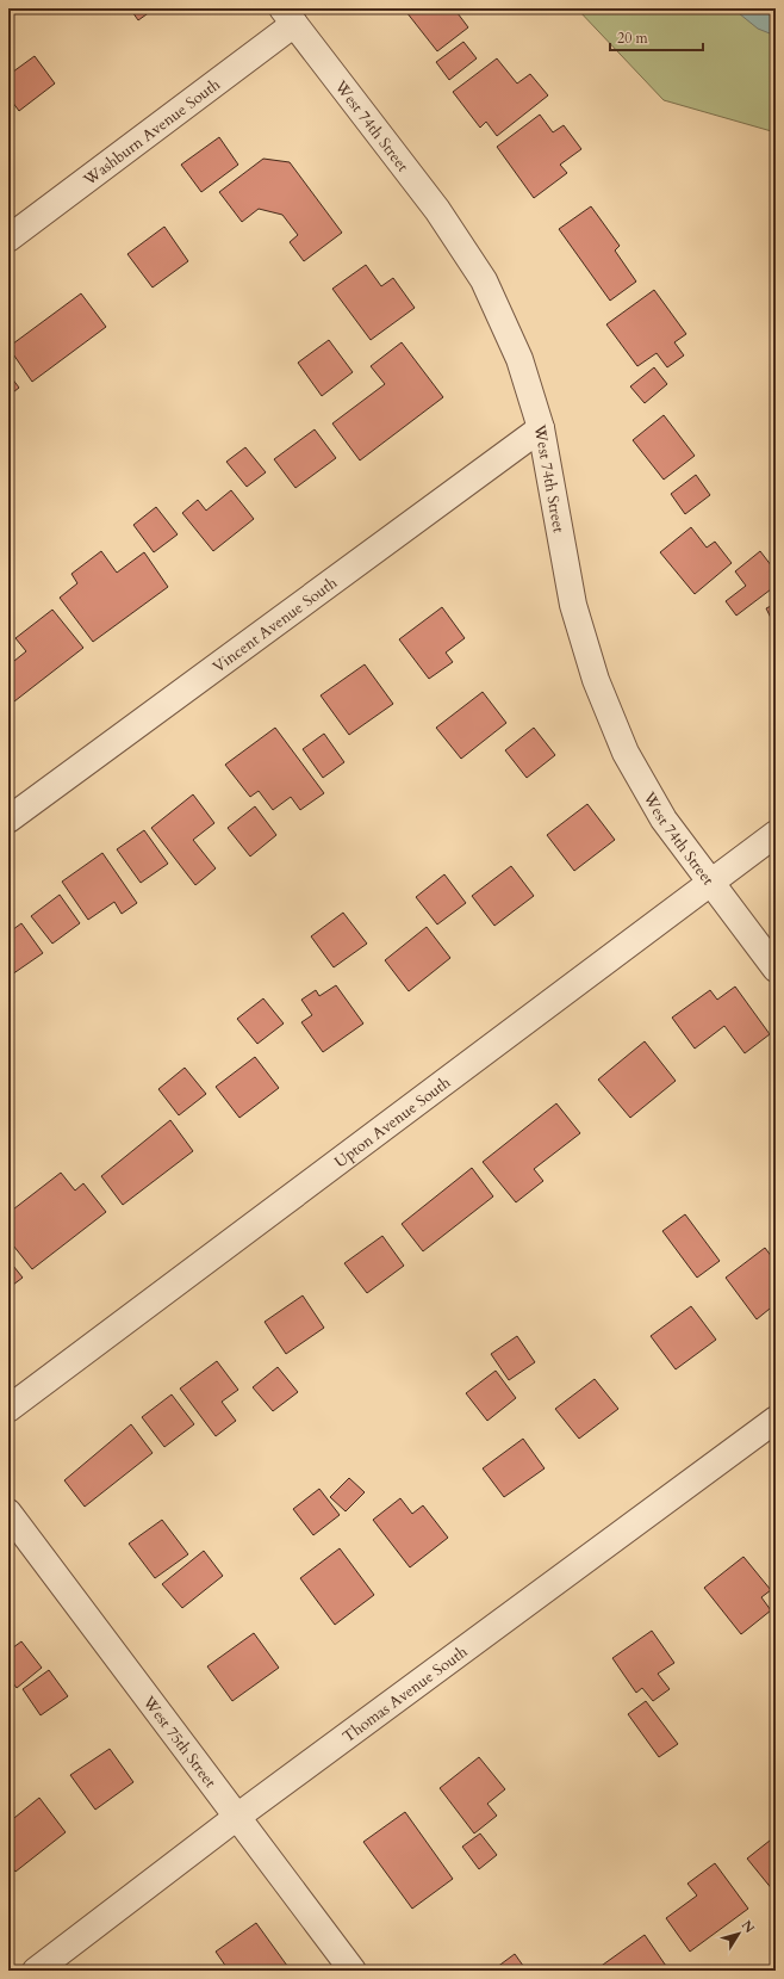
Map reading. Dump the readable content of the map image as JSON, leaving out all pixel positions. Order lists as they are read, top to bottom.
{
  "streets": {
    "street": [
      "West 74th Street",
      "Washburn Avenue South",
      "Vincent Avenue South",
      "Upton Avenue South",
      "Thomas Avenue South",
      "West 75th Street"
    ]
  },
  "crossings": [
    ["West 74th Street", "Washburn Avenue South"],
    ["West 74th Street", "Vincent Avenue South"],
    ["West 74th Street", "Upton Avenue South"],
    ["Thomas Avenue South", "West 75th Street"]
  ],
  "scale_bar": "20 m",
  "north": "top right"
}
